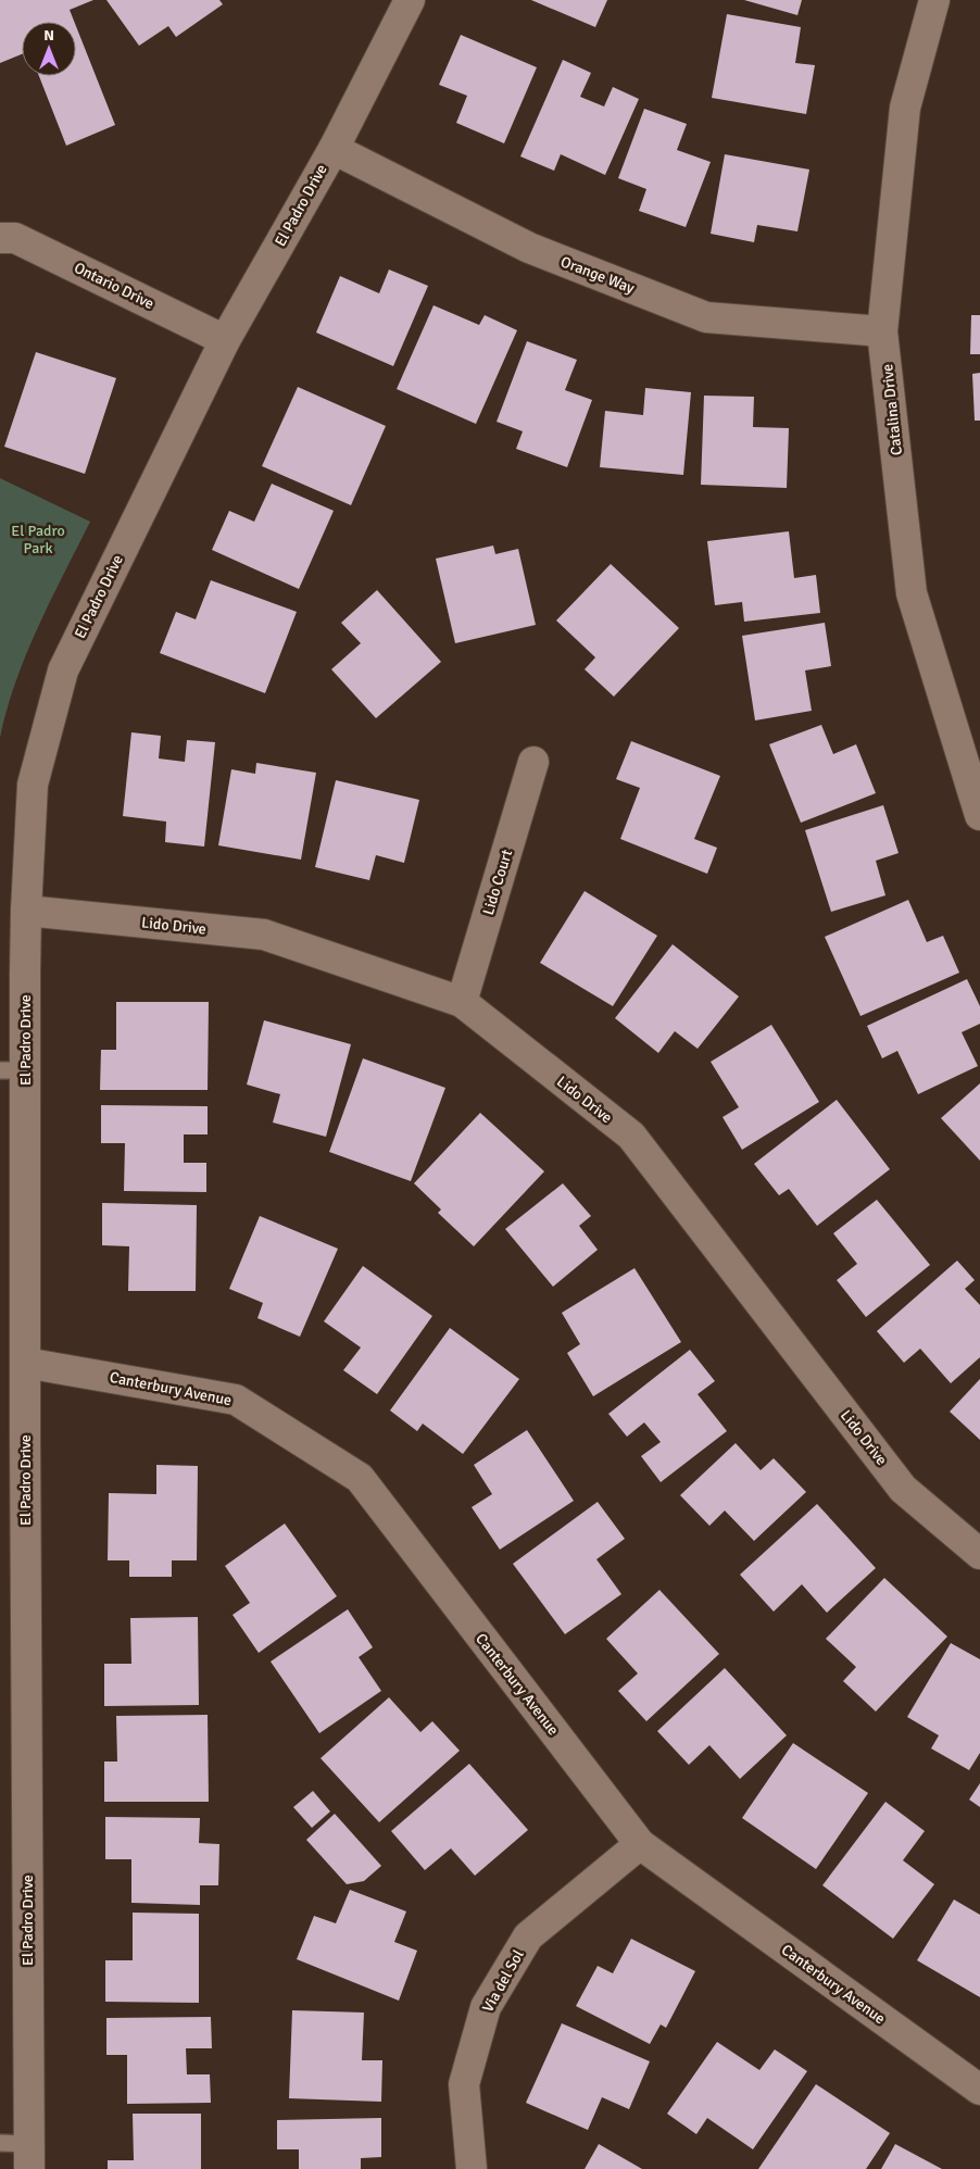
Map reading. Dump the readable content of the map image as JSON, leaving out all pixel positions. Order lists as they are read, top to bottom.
{
  "streets": {
    "street": [
      "El Padro Drive",
      "Orange Way",
      "Ontario Drive",
      "Catalina Drive",
      "Lido Court",
      "Lido Drive",
      "Canterbury Avenue",
      "Via del Sol"
    ]
  },
  "crossings": [
    ["El Padro Drive", "Orange Way"],
    ["El Padro Drive", "Ontario Drive"],
    ["El Padro Drive", "Lido Drive"],
    ["El Padro Drive", "Canterbury Avenue"],
    ["Orange Way", "Catalina Drive"],
    ["Lido Court", "Lido Drive"],
    ["Canterbury Avenue", "Via del Sol"]
  ],
  "parks": ["El Padro Park"],
  "north": "top"
}
